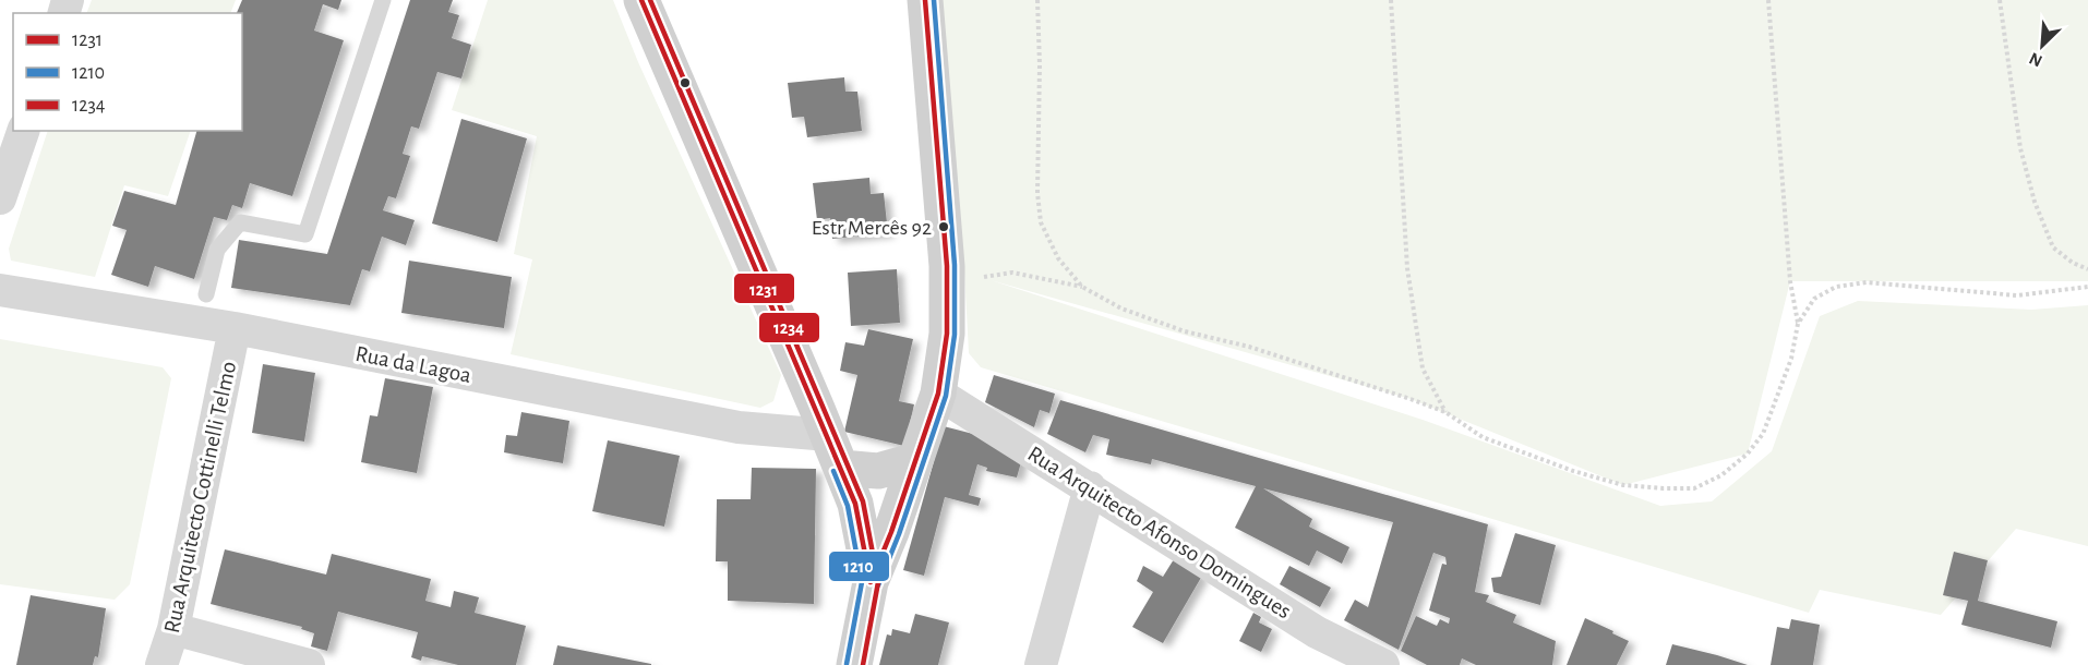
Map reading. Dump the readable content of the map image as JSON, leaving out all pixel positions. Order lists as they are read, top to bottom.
{
  "streets": {
    "street": ["Rua da Lagoa", "Rua Arquitecto Cottinelli Telmo", "Rua Arquitecto Afonso Domingues"]
  },
  "crossings": [
    ["Rua da Lagoa", "Rua Arquitecto Cottinelli Telmo"]
  ],
  "places": ["Estr Mercês 92"],
  "lines": ["transit line 1231", "transit line 1210", "transit line 1234"],
  "legend": ["1231", "1210", "1234"],
  "north": "bottom left"
}
